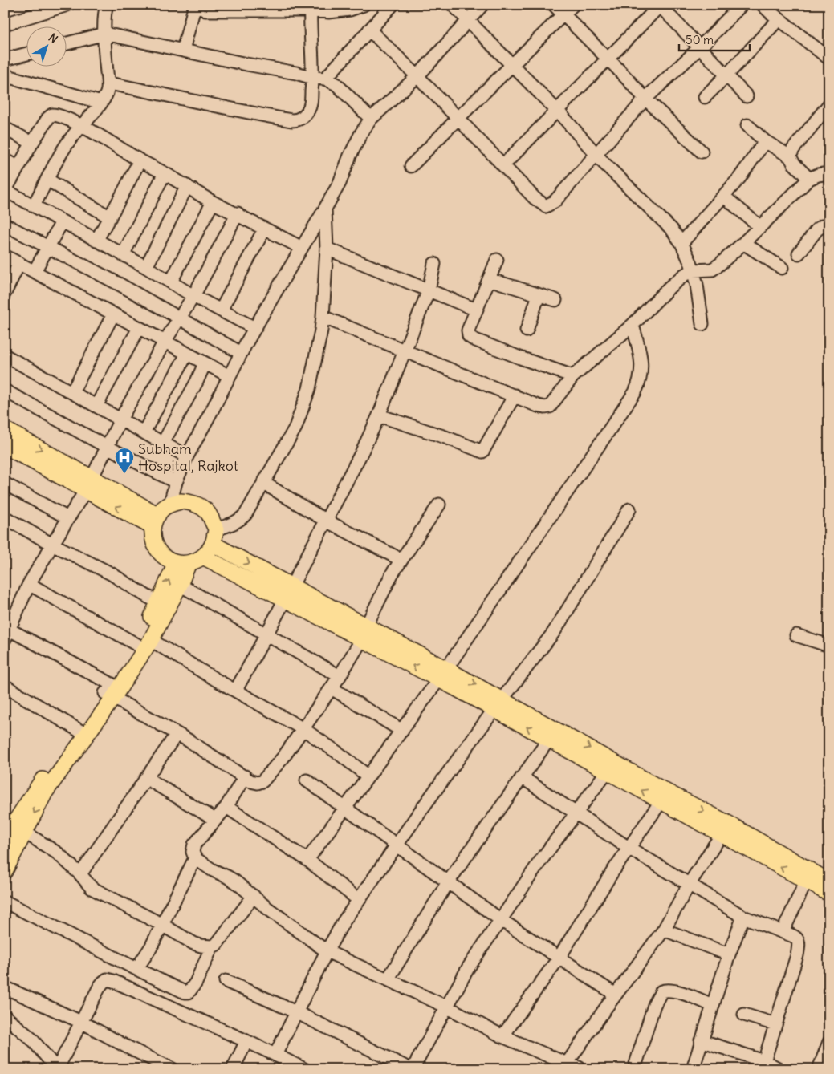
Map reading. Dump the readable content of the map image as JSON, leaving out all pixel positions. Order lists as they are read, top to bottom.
{
  "places": {
    "hospital": ["Subham Hospital, Rajkot"]
  },
  "scale_bar": "50 m",
  "north": "top right"
}
